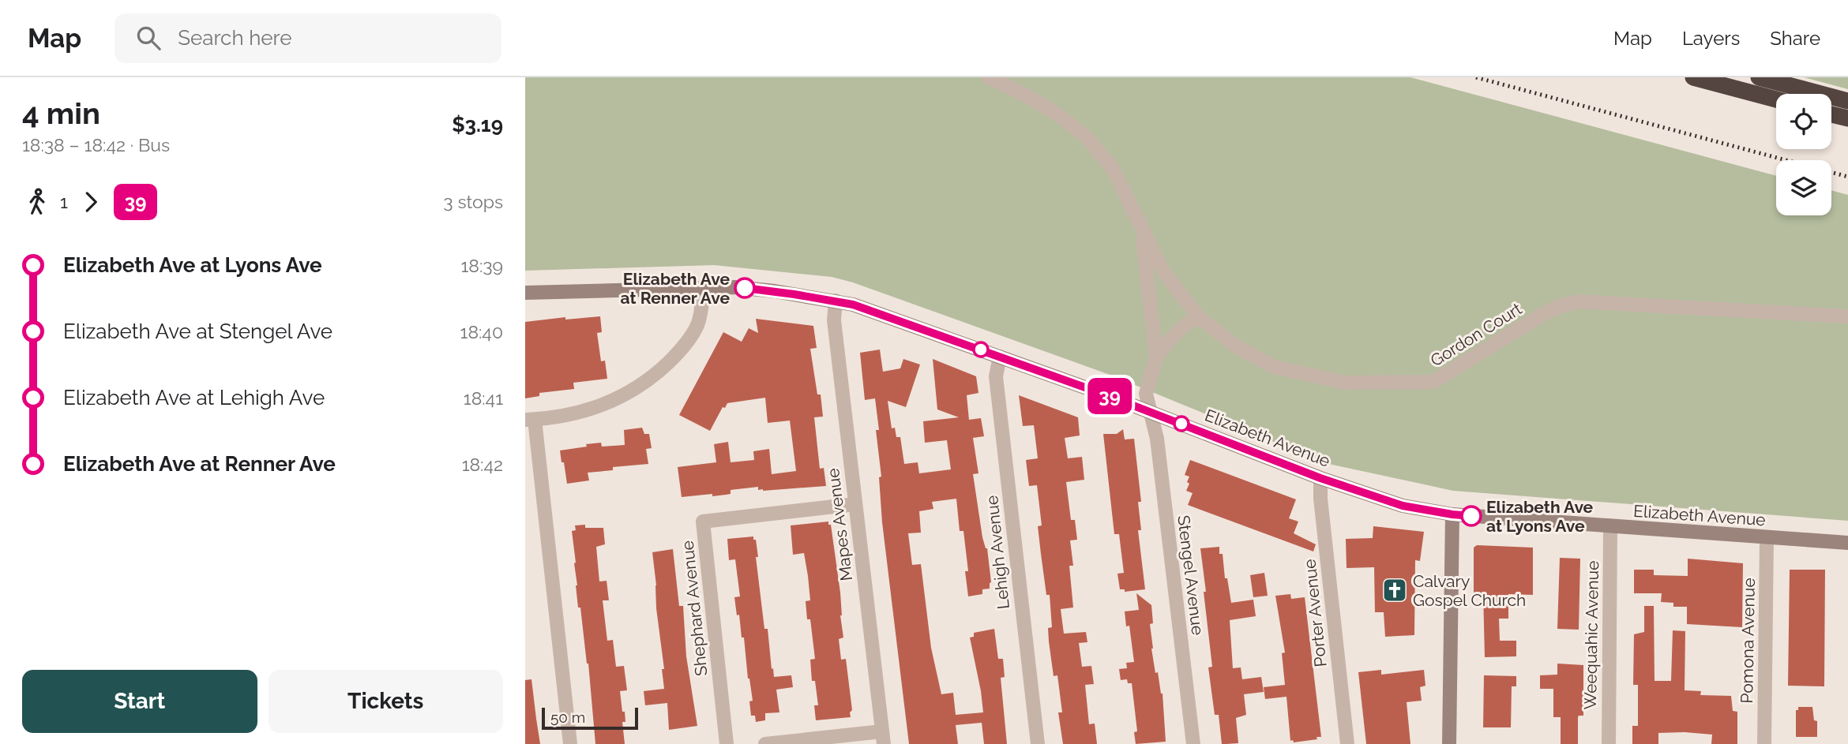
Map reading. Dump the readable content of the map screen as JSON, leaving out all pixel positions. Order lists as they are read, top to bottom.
{
  "streets": {
    "main road": ["Elizabeth Avenue"],
    "street": [
      "Gordon Court",
      "Mapes Avenue",
      "Lehigh Avenue",
      "Stengel Avenue",
      "Shephard Avenue",
      "Porter Avenue",
      "Weequahic Avenue",
      "Pomona Avenue"
    ]
  },
  "crossings": [
    ["Elizabeth Avenue", "Mapes Avenue"],
    ["Elizabeth Avenue", "Lehigh Avenue"],
    ["Elizabeth Avenue", "Stengel Avenue"],
    ["Elizabeth Avenue", "Porter Avenue"],
    ["Elizabeth Avenue", "Weequahic Avenue"],
    ["Elizabeth Avenue", "Pomona Avenue"],
    ["Mapes Avenue", "Shephard Avenue"]
  ],
  "places": {
    "other": ["Elizabeth Ave at Renner Ave", "Elizabeth Ave at Lyons Ave"],
    "church": ["Calvary Gospel Church"]
  },
  "lines": ["bus line 39"],
  "scale_bar": "50 m",
  "page": {
    "header": "Map",
    "search": "Search here",
    "nav": ["Map", "Layers", "Share"],
    "heading": ["4 min", "18:38 – 18:42 · Bus", "$3.19"],
    "on_map": "39",
    "legs": ["1", "39", "3 stops"],
    "list": [
      {
        "name": "Elizabeth Ave at Lyons Ave",
        "value": "18:39"
      },
      {
        "name": "Elizabeth Ave at Stengel Ave",
        "value": "18:40"
      },
      {
        "name": "Elizabeth Ave at Lehigh Ave",
        "value": "18:41"
      },
      {
        "name": "Elizabeth Ave at Renner Ave",
        "value": "18:42"
      }
    ],
    "buttons": ["Start", "Tickets"],
    "scale": "50 m"
  }
}
